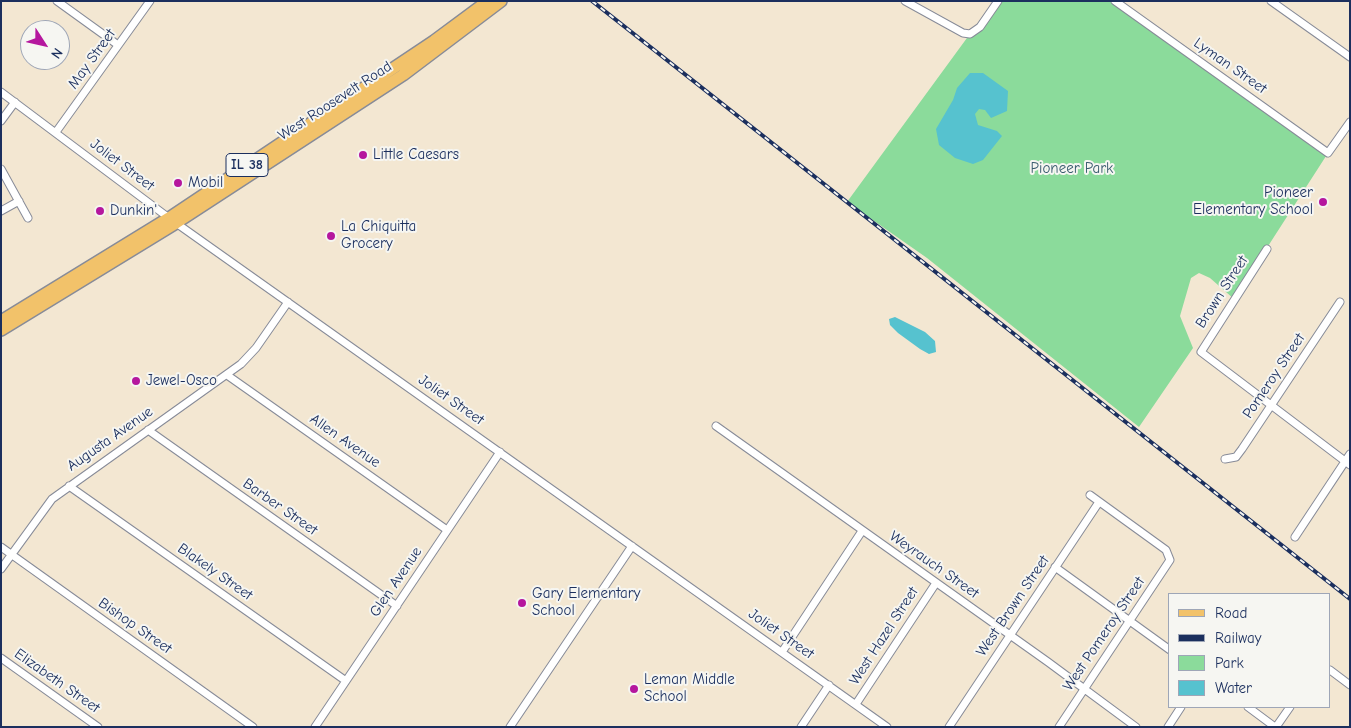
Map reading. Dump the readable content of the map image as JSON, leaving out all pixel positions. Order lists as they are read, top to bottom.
{
  "streets": {
    "main road": ["West Roosevelt Road", "IL 38"],
    "street": [
      "May Street",
      "Lyman Street",
      "Joliet Street",
      "Brown Street",
      "Pomeroy Street",
      "Augusta Avenue",
      "Allen Avenue",
      "Barber Street",
      "Weyrauch Street",
      "Blakely Street",
      "Glen Avenue",
      "West Brown Street",
      "Bishop Street",
      "West Pomeroy Street",
      "West Hazel Street",
      "Elizabeth Street"
    ]
  },
  "crossings": [
    ["May Street", "Joliet Street"],
    ["West Roosevelt Road", "Joliet Street"],
    ["Joliet Street", "Augusta Avenue"],
    ["Joliet Street", "Glen Avenue"],
    ["Joliet Street", "West Hazel Street"],
    ["Brown Street", "Pomeroy Street"],
    ["Augusta Avenue", "Allen Avenue"],
    ["Augusta Avenue", "Barber Street"],
    ["Augusta Avenue", "Blakely Street"],
    ["Augusta Avenue", "Bishop Street"],
    ["Allen Avenue", "Glen Avenue"],
    ["Barber Street", "Glen Avenue"],
    ["Weyrauch Street", "West Brown Street"],
    ["Weyrauch Street", "West Pomeroy Street"],
    ["Weyrauch Street", "West Hazel Street"],
    ["Blakely Street", "Glen Avenue"],
    ["West Brown Street", "West Pomeroy Street"]
  ],
  "parks": ["Pioneer Park"],
  "places": [
    "Little Caesars",
    "Mobil",
    "Pioneer Elementary School",
    "Dunkin'",
    "La Chiquitta Grocery",
    "Jewel-Osco",
    "Gary Elementary School",
    "Leman Middle School"
  ],
  "legend": [
    "Road",
    "Railway",
    "Park",
    "Water"
  ],
  "north": "bottom right"
}
